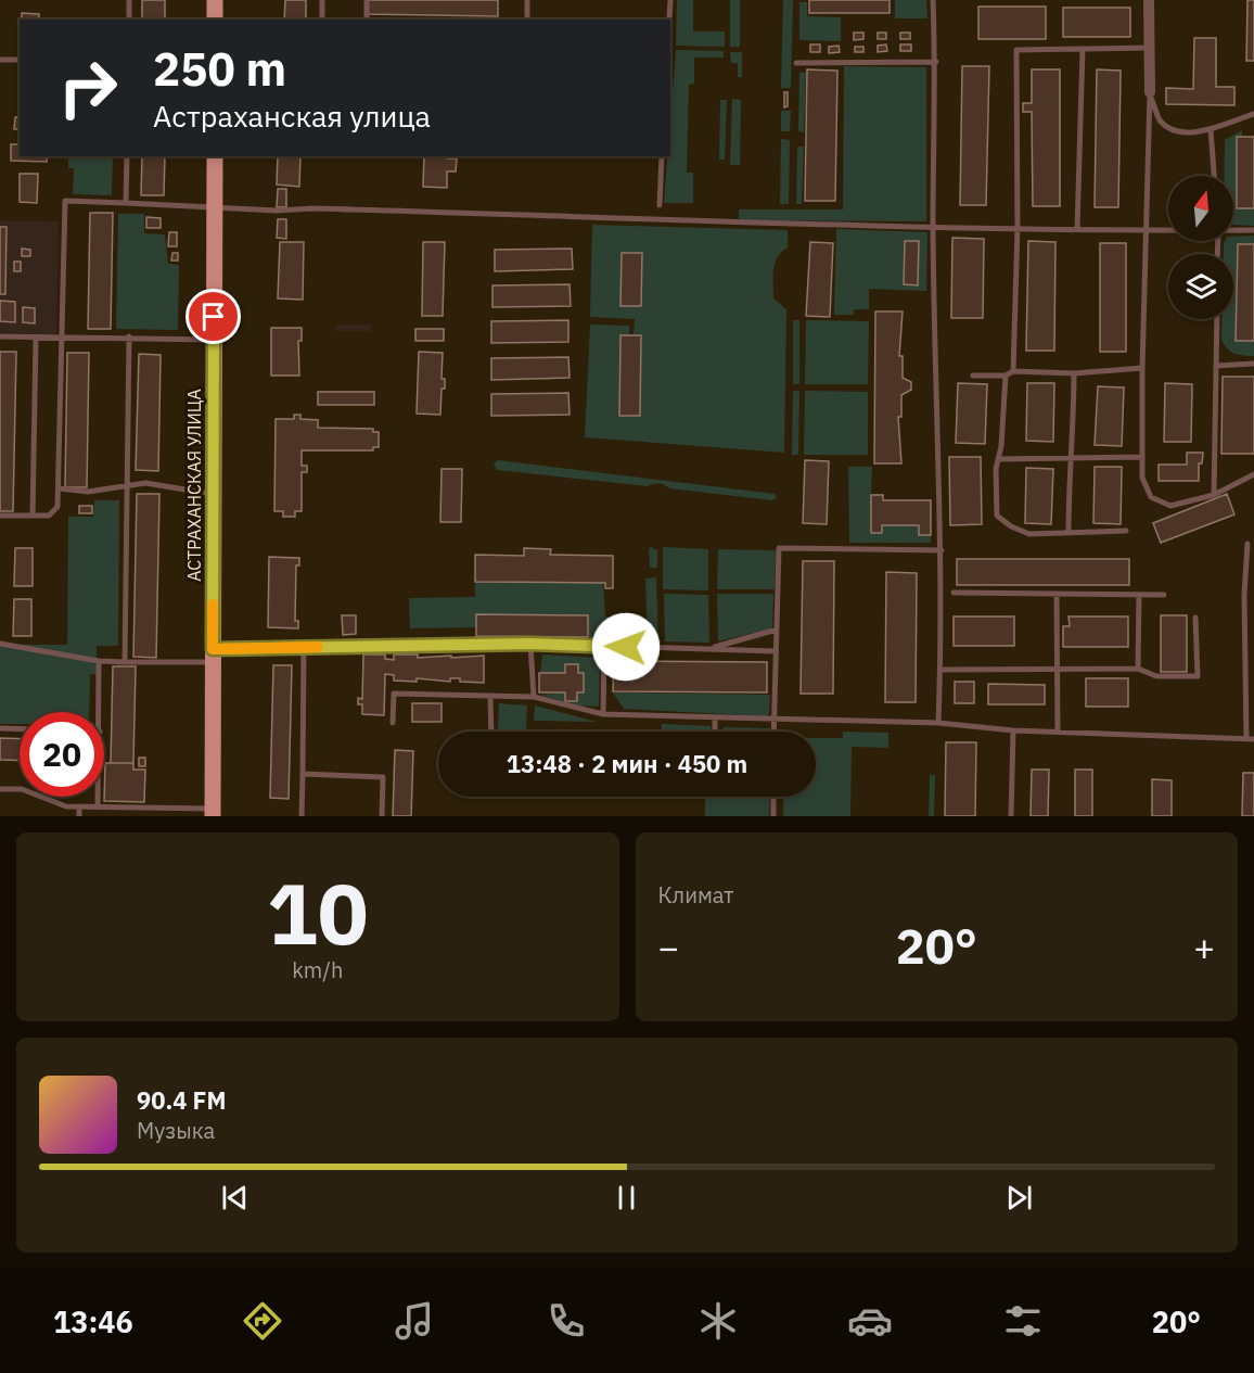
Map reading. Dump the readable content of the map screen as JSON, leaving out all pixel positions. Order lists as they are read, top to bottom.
{
  "streets": {
    "main road": ["АСТРАХАНСКАЯ УЛИЦА"]
  },
  "north": "top",
  "page": {
    "turn": ["250 m", "Астраханская улица"],
    "limit": "20",
    "trip": "13:48 · 2 мин · 450 m",
    "tile": [
      ["10", "km/h"],
      "Климат"
    ],
    "heat": ["−", "20°", "+"],
    "song": ["90.4 FM", "Музыка"],
    "tabs": ["13:46", "20°"]
  }
}
